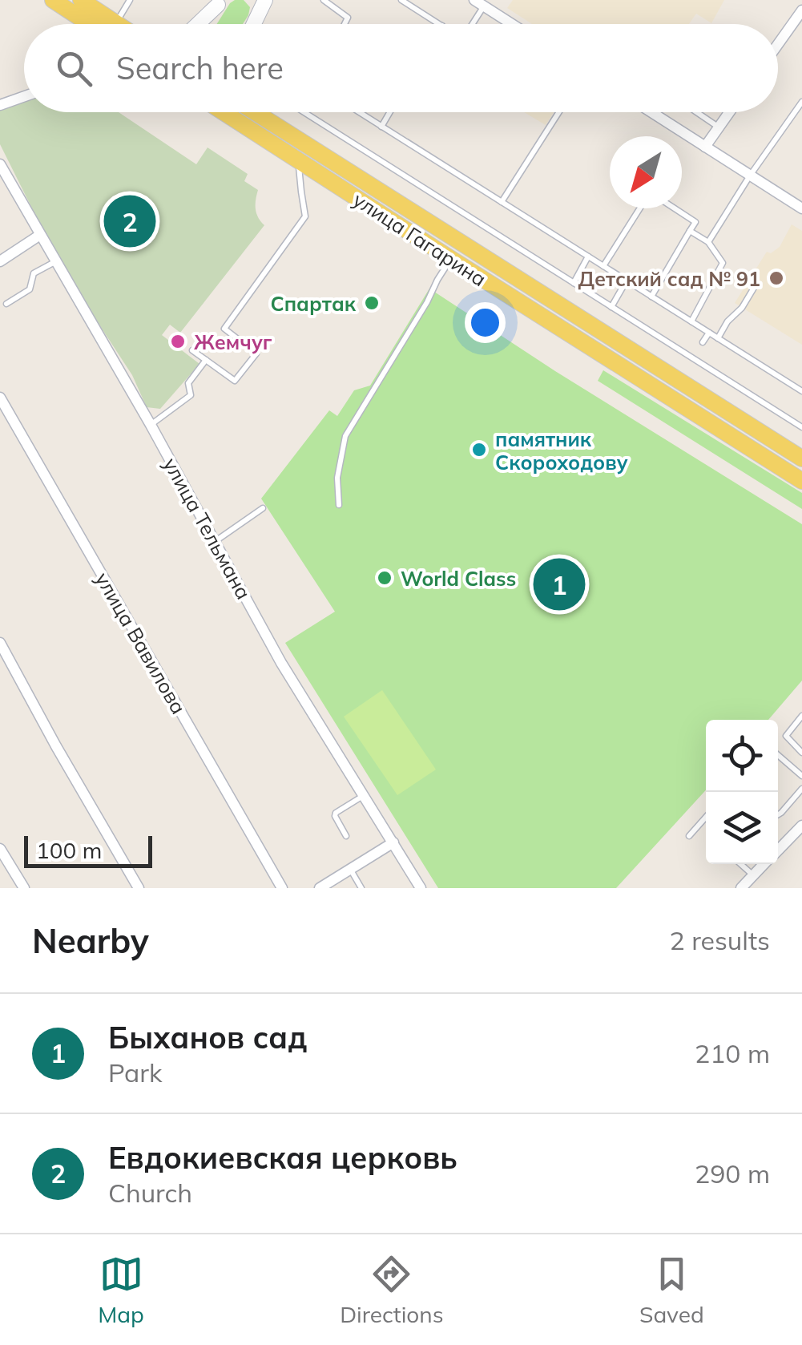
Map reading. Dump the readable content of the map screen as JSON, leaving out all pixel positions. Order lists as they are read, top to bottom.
{
  "streets": {
    "main road": ["улица Гагарина"],
    "street": ["улица Тельмана", "улица Вавилова"]
  },
  "places": [
    "Детский сад № 91",
    "Спартак",
    "Жемчуг",
    "памятник Скороходову",
    "World Class"
  ],
  "scale_bar": "100 m",
  "north": "bottom left",
  "page": {
    "search": "Search here",
    "pins": ["2", "1"],
    "scale": "100 m",
    "heading": ["Nearby", "2 results"],
    "list": [
      {
        "mark": "1",
        "name": "Быханов сад",
        "note": "Park",
        "value": "210 m"
      },
      {
        "mark": "2",
        "name": "Евдокиевская церковь",
        "note": "Church",
        "value": "290 m"
      }
    ],
    "nav": ["Map", "Directions", "Saved"]
  }
}
